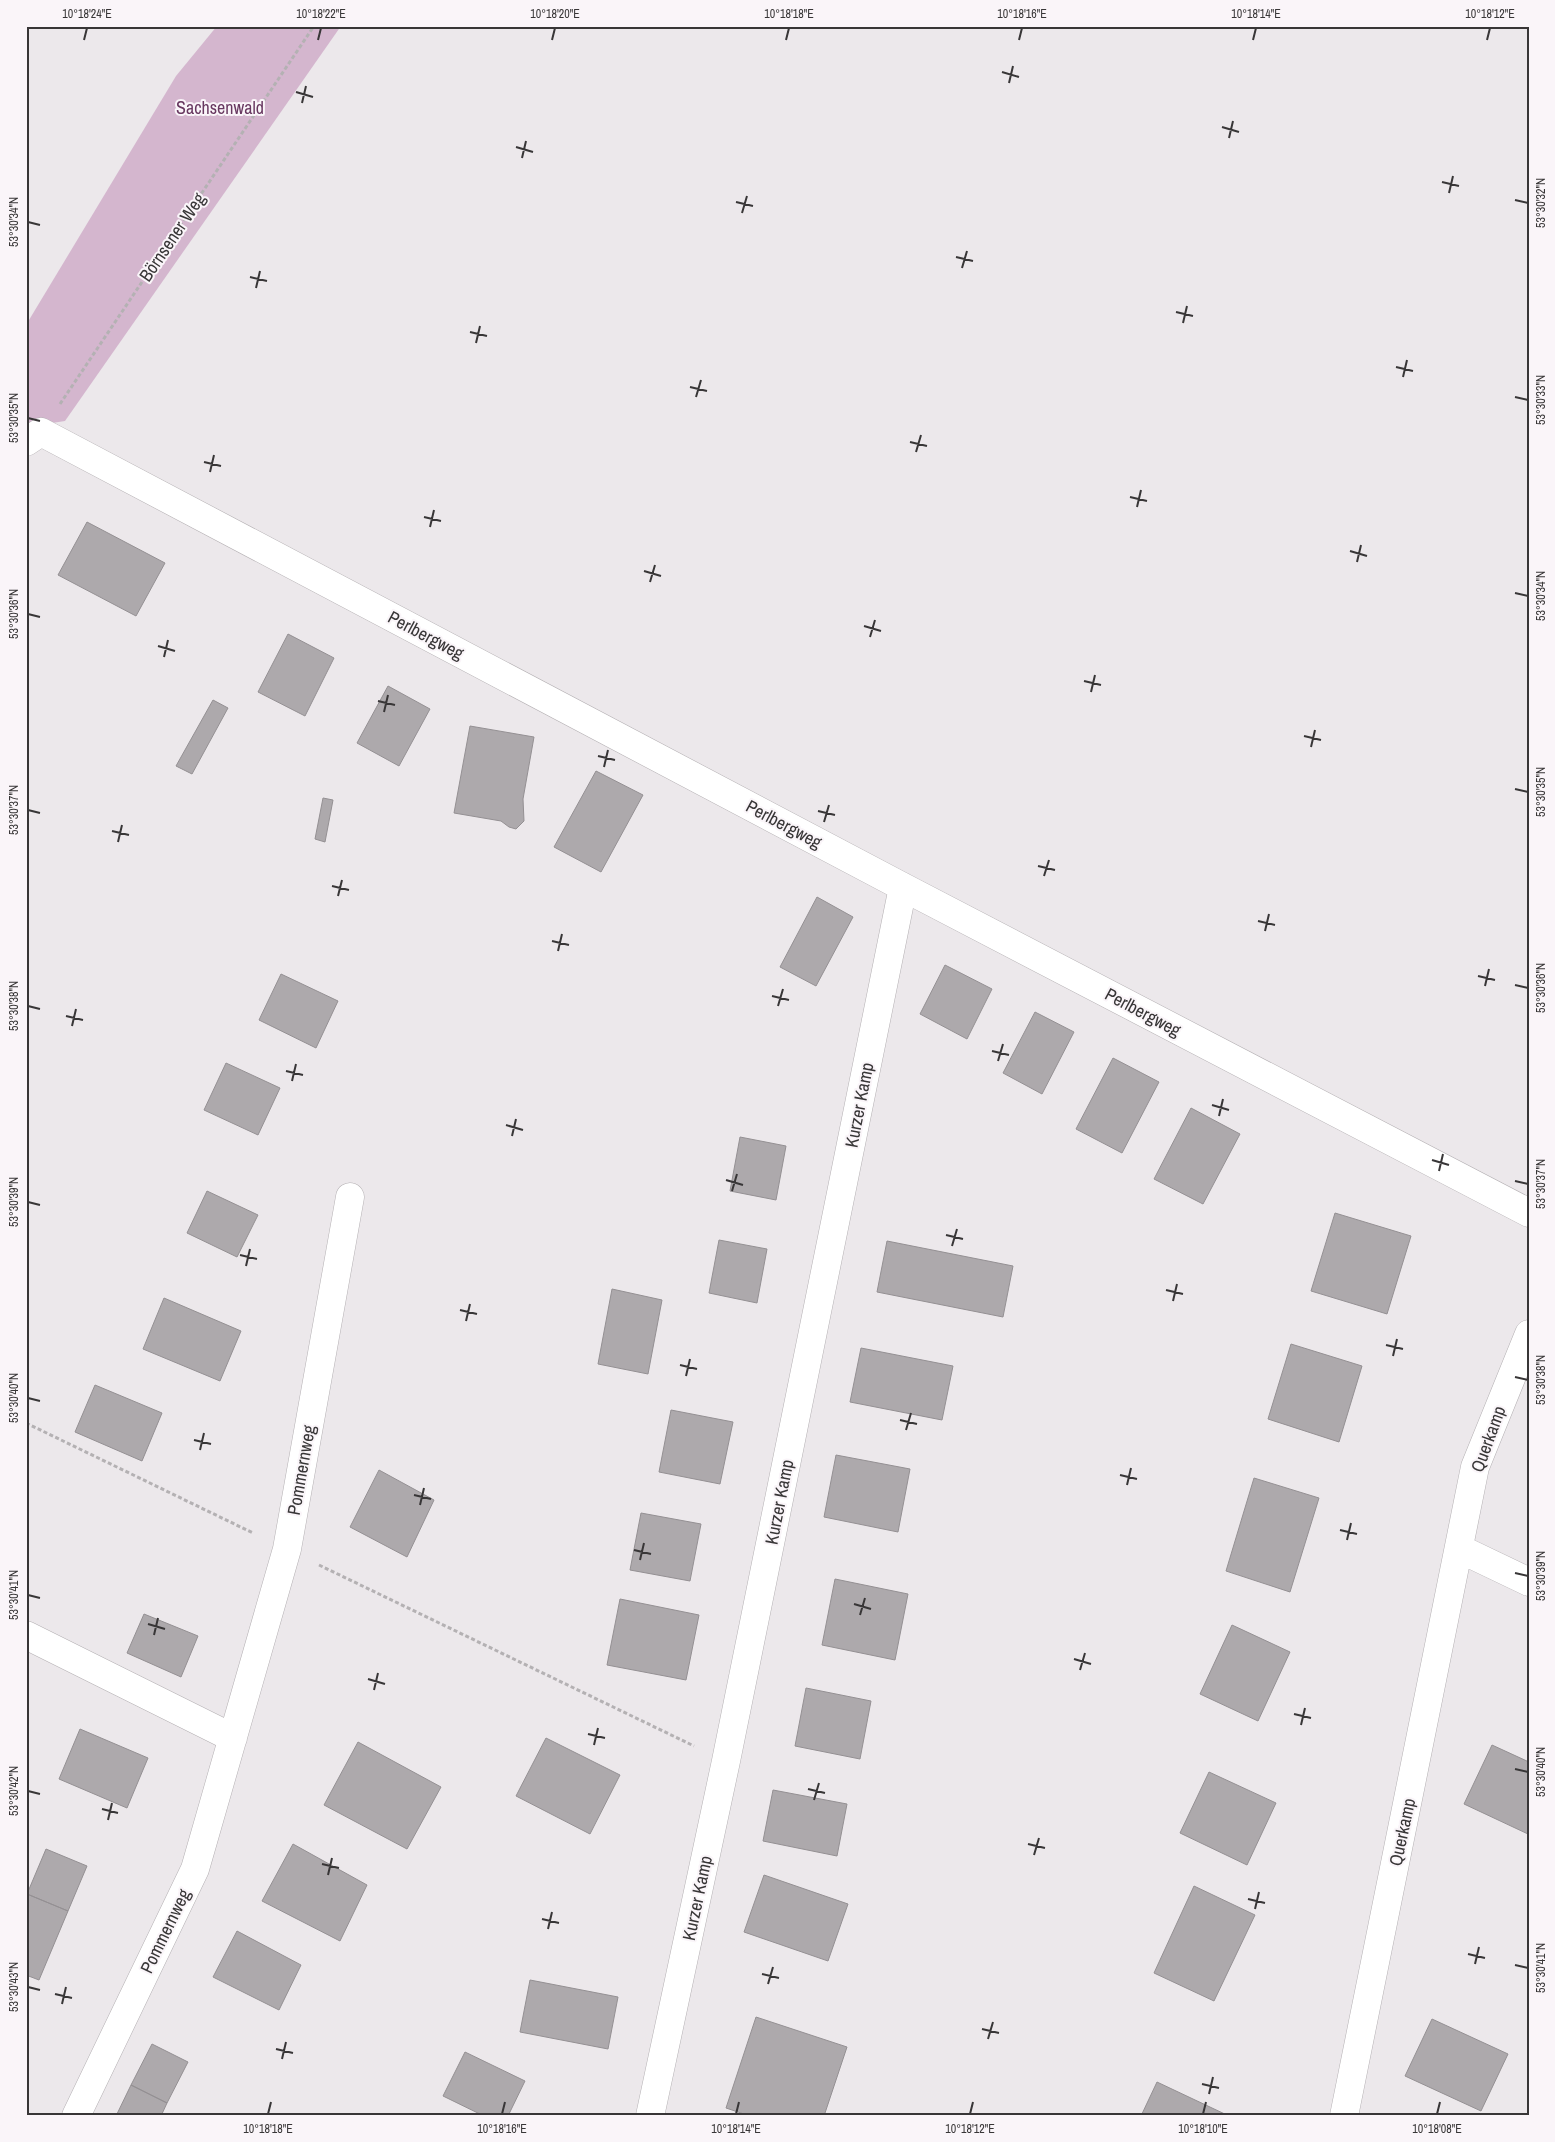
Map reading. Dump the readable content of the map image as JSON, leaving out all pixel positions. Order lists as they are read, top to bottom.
{
  "streets": {
    "street": [
      "Perlbergweg",
      "Kurzer Kamp",
      "Querkamp",
      "Pommernweg"
    ],
    "path": ["Börnsener Weg"]
  },
  "crossings": [
    ["Börnsener Weg", "Perlbergweg"],
    ["Perlbergweg", "Kurzer Kamp"]
  ],
  "parks": ["Sachsenwald"],
  "coordinates": [
    "10°18'24\"E",
    "10°18'22\"E",
    "10°18'20\"E",
    "10°18'18\"E",
    "10°18'16\"E",
    "10°18'14\"E",
    "10°18'12\"E",
    "53°30'32\"N",
    "53°30'34\"N",
    "53°30'33\"N",
    "53°30'35\"N",
    "53°30'36\"N",
    "53°30'37\"N",
    "53°30'38\"N",
    "53°30'39\"N",
    "53°30'40\"N",
    "53°30'41\"N",
    "53°30'42\"N",
    "53°30'43\"N",
    "10°18'10\"E",
    "10°18'08\"E"
  ]
}
